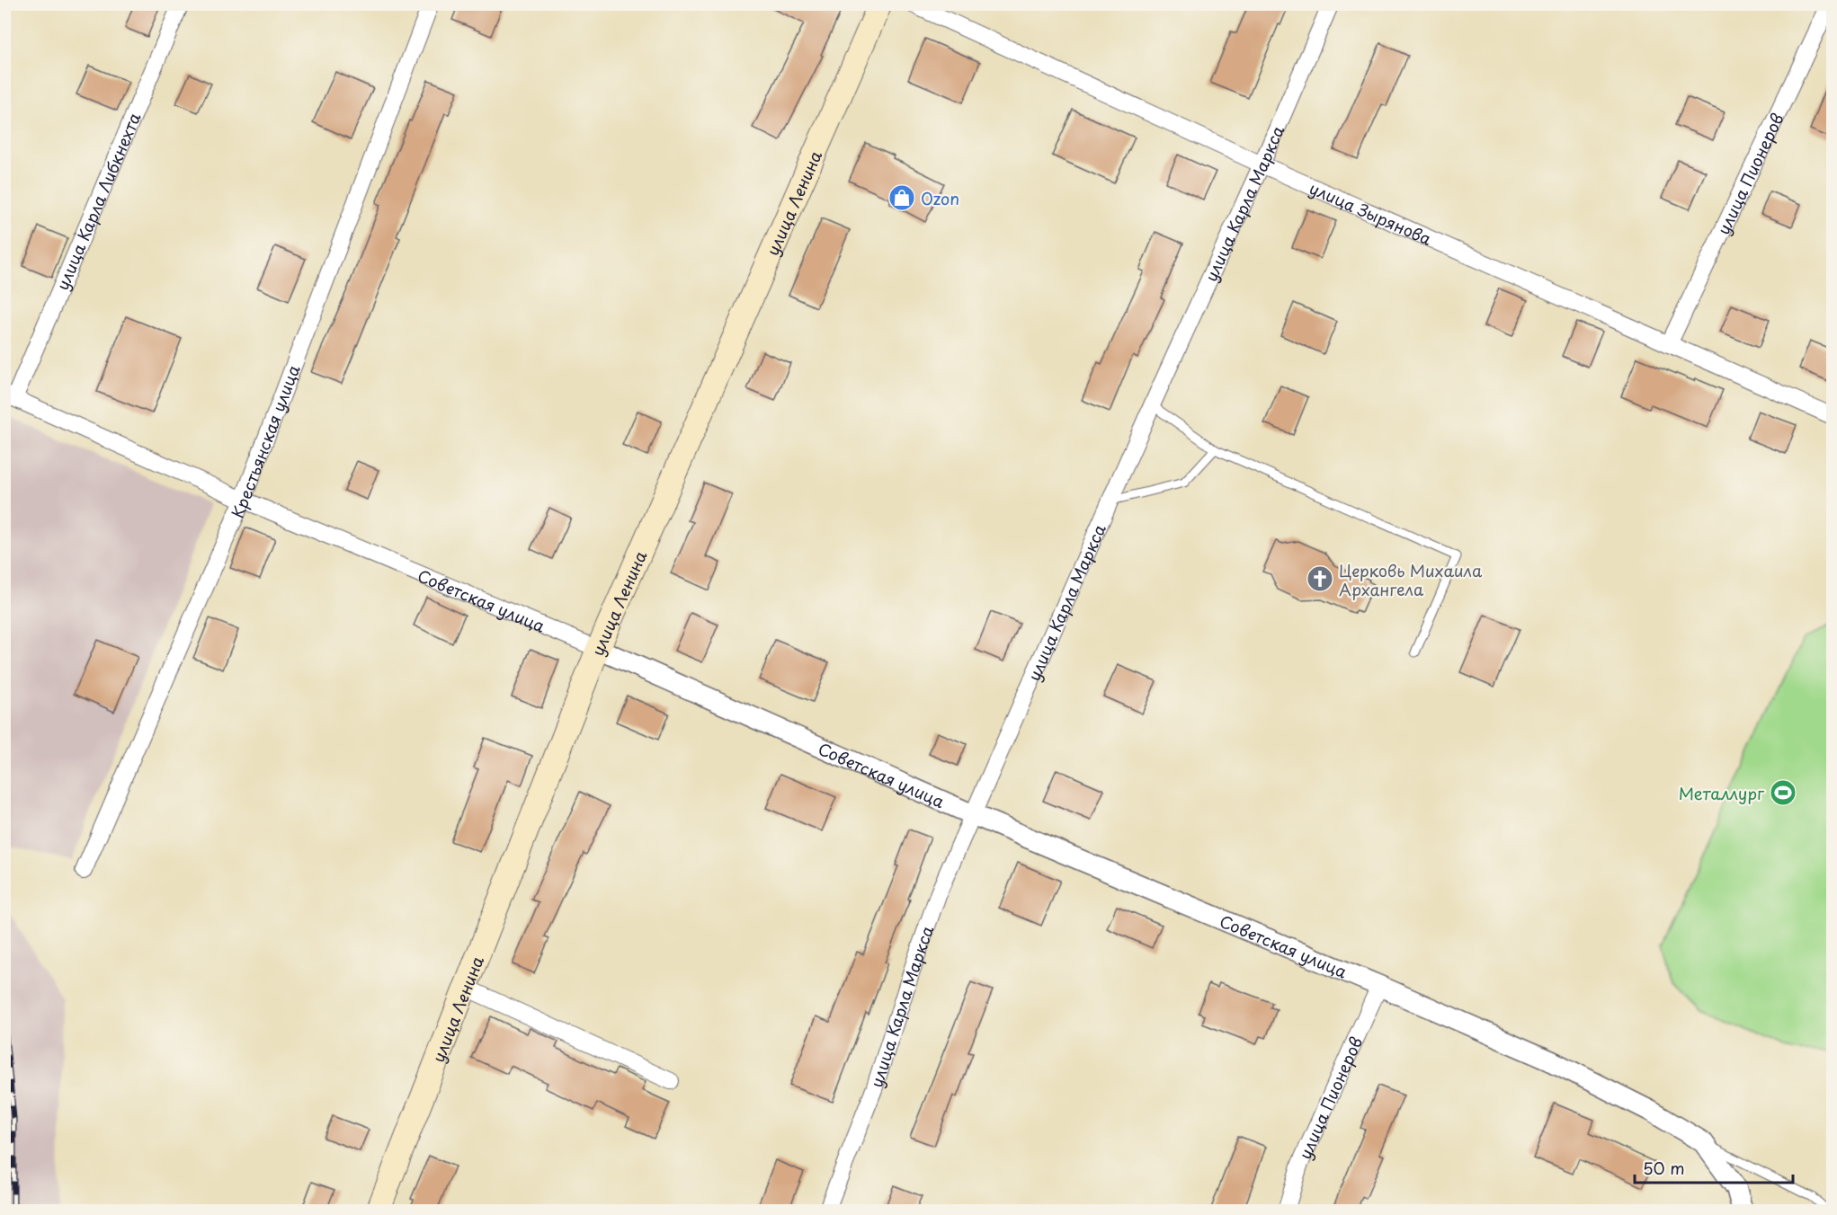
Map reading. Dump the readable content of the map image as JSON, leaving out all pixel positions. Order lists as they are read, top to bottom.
{
  "streets": {
    "main road": ["улица Ленина"],
    "street": [
      "улица Пионеров",
      "улица Карла Либкнехта",
      "улица Карла Маркса",
      "улица Зырянова",
      "Крестьянская улица",
      "Советская улица"
    ]
  },
  "crossings": [
    ["улица Пионеров", "улица Зырянова"],
    ["улица Пионеров", "Советская улица"],
    ["улица Карла Либкнехта", "Советская улица"],
    ["улица Ленина", "Советская улица"],
    ["улица Карла Маркса", "улица Зырянова"],
    ["улица Карла Маркса", "Советская улица"],
    ["Крестьянская улица", "Советская улица"]
  ],
  "places": {
    "shop": ["Ozon"],
    "church": ["Церковь Михаила Архангела"],
    "sports": ["Металлург"]
  },
  "scale_bar": "50 m"
}
